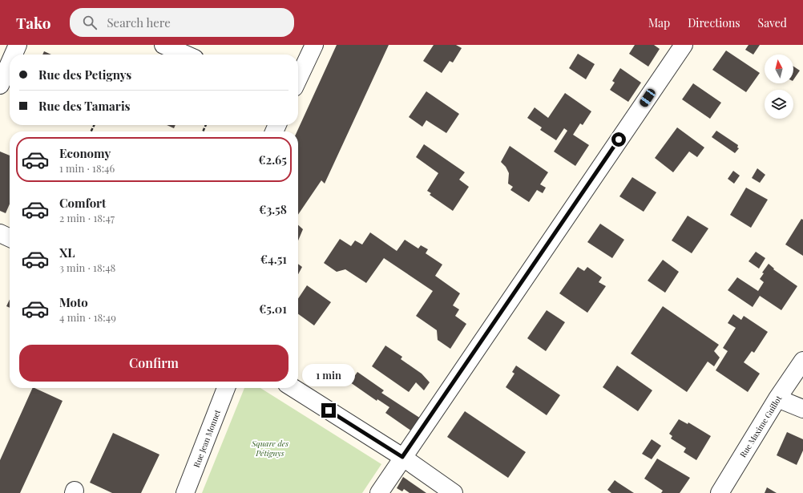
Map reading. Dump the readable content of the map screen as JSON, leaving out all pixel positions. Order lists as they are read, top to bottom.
{
  "streets": {
    "street": ["Rue Maxime Guillot", "Rue Jean Monnet"]
  },
  "parks": ["Square des Pétignys"],
  "north": "top",
  "page": {
    "header": "Tako",
    "search": "Search here",
    "nav": ["Map", "Directions", "Saved"],
    "banner": ["Rue des Petignys", "Rue des Tamaris"],
    "list": [
      {
        "name": "Economy",
        "note": "1 min · 18:46",
        "value": "€2.65"
      },
      {
        "name": "Comfort",
        "note": "2 min · 18:47",
        "value": "€3.58"
      },
      {
        "name": "XL",
        "note": "3 min · 18:48",
        "value": "€4.51"
      },
      {
        "name": "Moto",
        "note": "4 min · 18:49",
        "value": "€5.01"
      }
    ],
    "buttons": "Confirm",
    "bubble": "1 min"
  }
}
